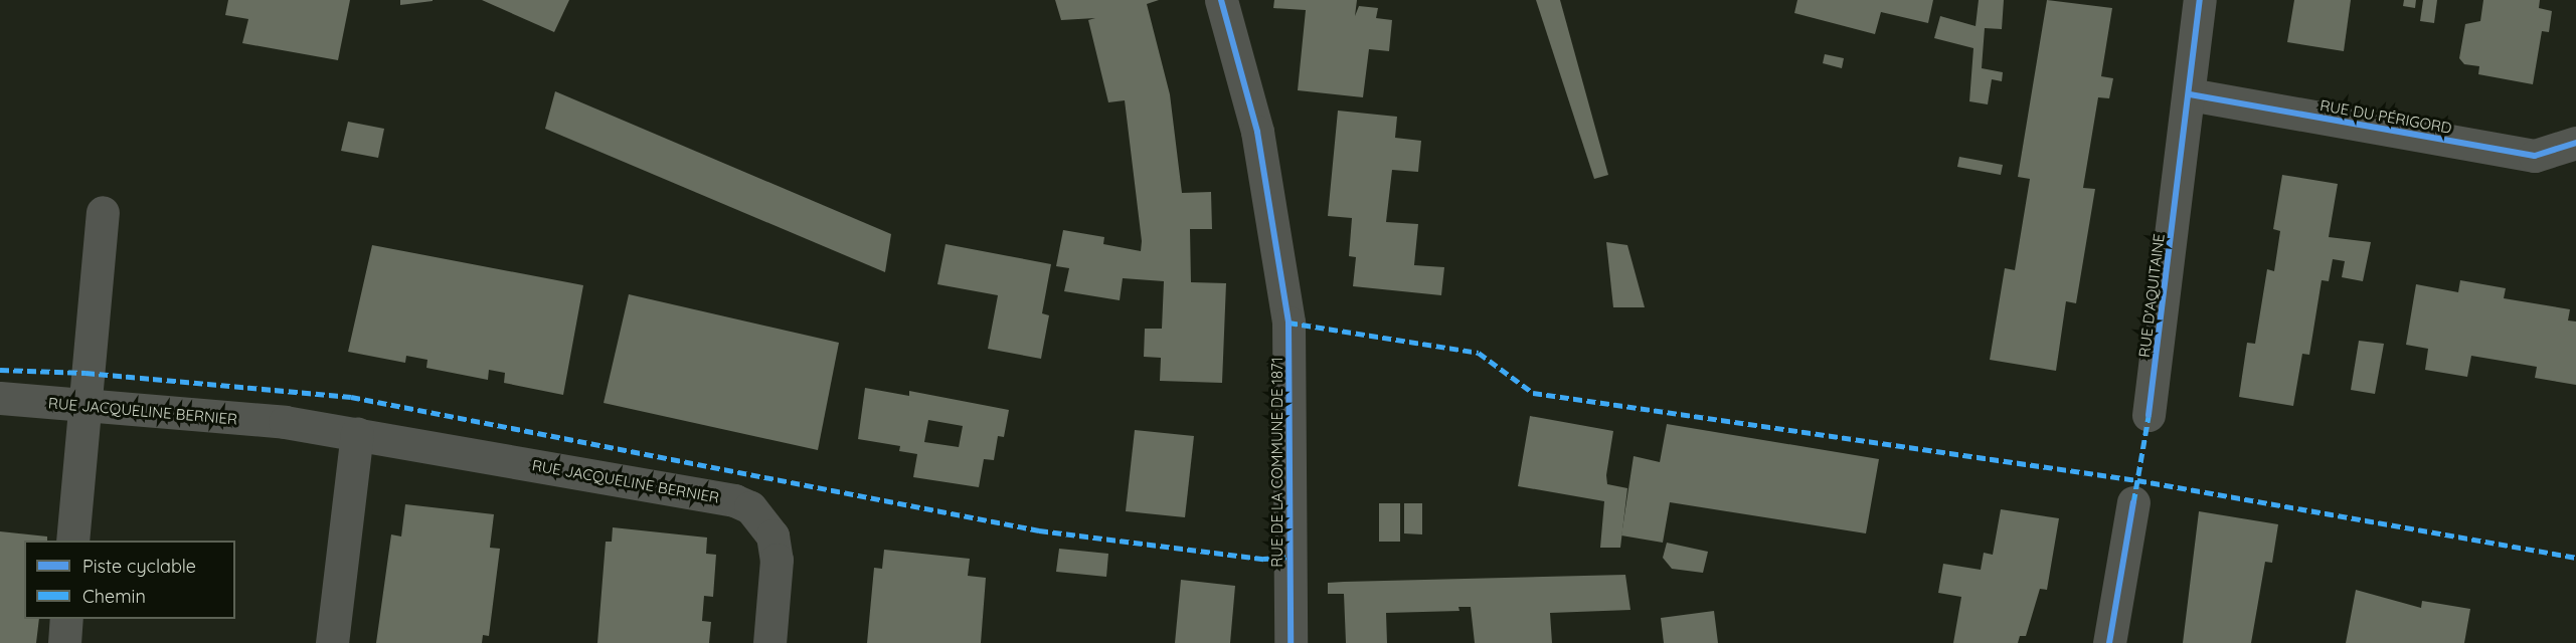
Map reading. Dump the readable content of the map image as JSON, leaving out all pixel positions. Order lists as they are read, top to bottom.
{
  "streets": {
    "street": [
      "RUE DU PÉRIGORD",
      "RUE D'AQUITAINE",
      "RUE JACQUELINE BERNIER",
      "RUE DE LA COMMUNE DE 1871"
    ]
  },
  "crossings": [
    ["RUE DU PÉRIGORD", "RUE D'AQUITAINE"]
  ],
  "legend": ["Piste cyclable", "Chemin"]
}
